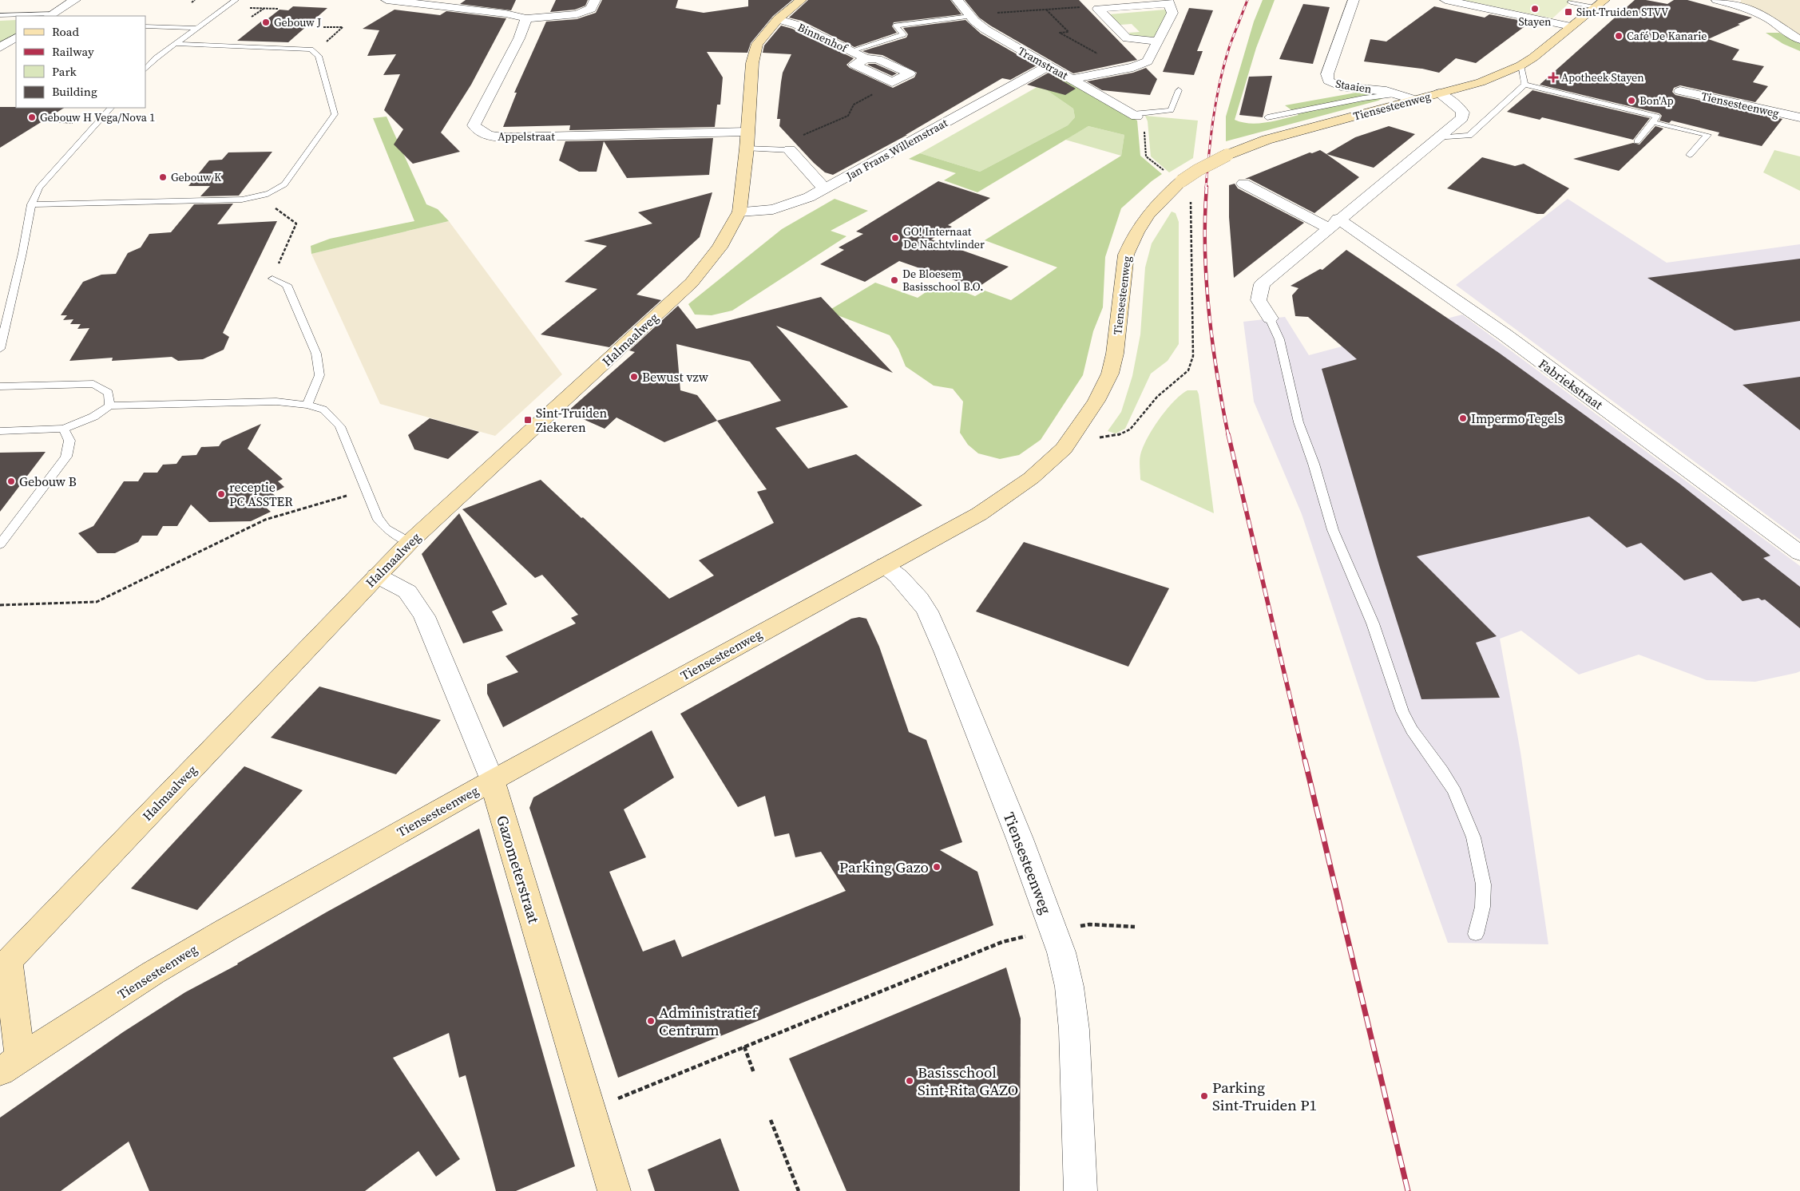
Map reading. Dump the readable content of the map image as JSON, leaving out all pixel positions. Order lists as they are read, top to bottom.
{
  "streets": {
    "main road": ["Tiensesteenweg", "Halmaalweg", "Gazometerstraat"],
    "street": [
      "Binnenhof",
      "Tramstraat",
      "Staaien",
      "Appelstraat",
      "Jan Frans Willemstraat",
      "Fabriekstraat"
    ]
  },
  "crossings": [
    ["Binnenhof", "Halmaalweg"],
    ["Tramstraat", "Jan Frans Willemstraat"],
    ["Staaien", "Tiensesteenweg"],
    ["Tiensesteenweg", "Halmaalweg"],
    ["Tiensesteenweg", "Fabriekstraat"],
    ["Tiensesteenweg", "Gazometerstraat"],
    ["Appelstraat", "Halmaalweg"],
    ["Jan Frans Willemstraat", "Halmaalweg"],
    ["Halmaalweg", "Gazometerstraat"]
  ],
  "places": {
    "other": [
      "Stayen",
      "Gebouw J",
      "Café De Kanarie",
      "Bon'Ap",
      "Gebouw H Vega/Nova 1",
      "Gebouw K",
      "GO! Internaat De Nachtvlinder",
      "De Bloesem Basisschool B.O.",
      "Bewust vzw",
      "Impermo Tegels",
      "Gebouw B",
      "receptie PC ASSTER",
      "Parking Gazo",
      "Administratief Centrum",
      "Basisschool Sint-Rita GAZO",
      "Parking Sint-Truiden P1"
    ],
    "transit": ["Sint-Truiden STVV", "Sint-Truiden Ziekeren"],
    "health": ["Apotheek Stayen"]
  },
  "legend": [
    "Road",
    "Railway",
    "Park",
    "Building"
  ]
}
